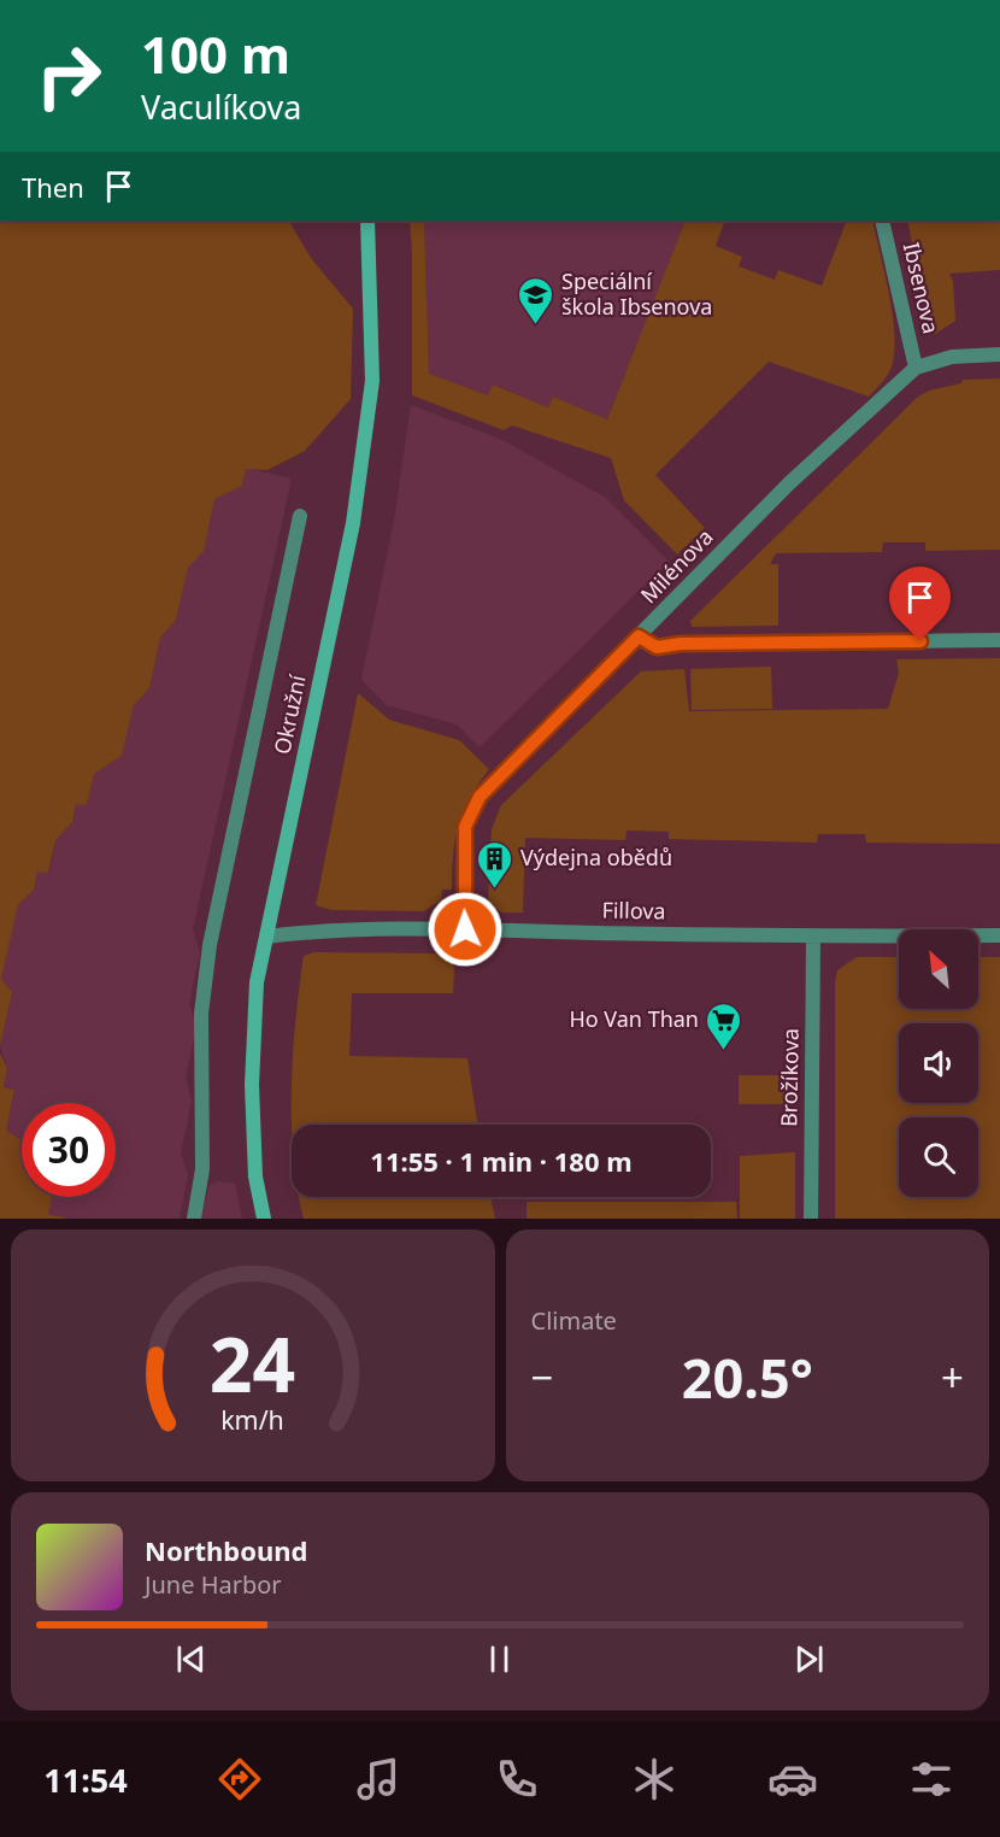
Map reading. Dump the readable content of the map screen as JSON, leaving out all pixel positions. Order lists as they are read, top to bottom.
{
  "streets": {
    "street": [
      "Ibsenova",
      "Milénova",
      "Okružní",
      "Fillova",
      "Brožíkova"
    ]
  },
  "crossings": [
    ["Ibsenova", "Milénova"],
    ["Milénova", "Fillova"],
    ["Okružní", "Fillova"],
    ["Fillova", "Brožíkova"]
  ],
  "places": {
    "school or university": ["Speciální škola Ibsenova"],
    "building": ["Výdejna obědů"],
    "supermarket": ["Ho Van Than"]
  },
  "north": "top left",
  "page": {
    "turn": ["100 m", "Vaculíkova"],
    "then": "Then",
    "limit": "30",
    "trip": "11:55 · 1 min · 180 m",
    "tile": "Climate",
    "heat": ["−", "20.5°", "+"],
    "song": ["Northbound", "June Harbor"],
    "tabs": "11:54",
    "gauge": ["24", "km/h"]
  }
}
